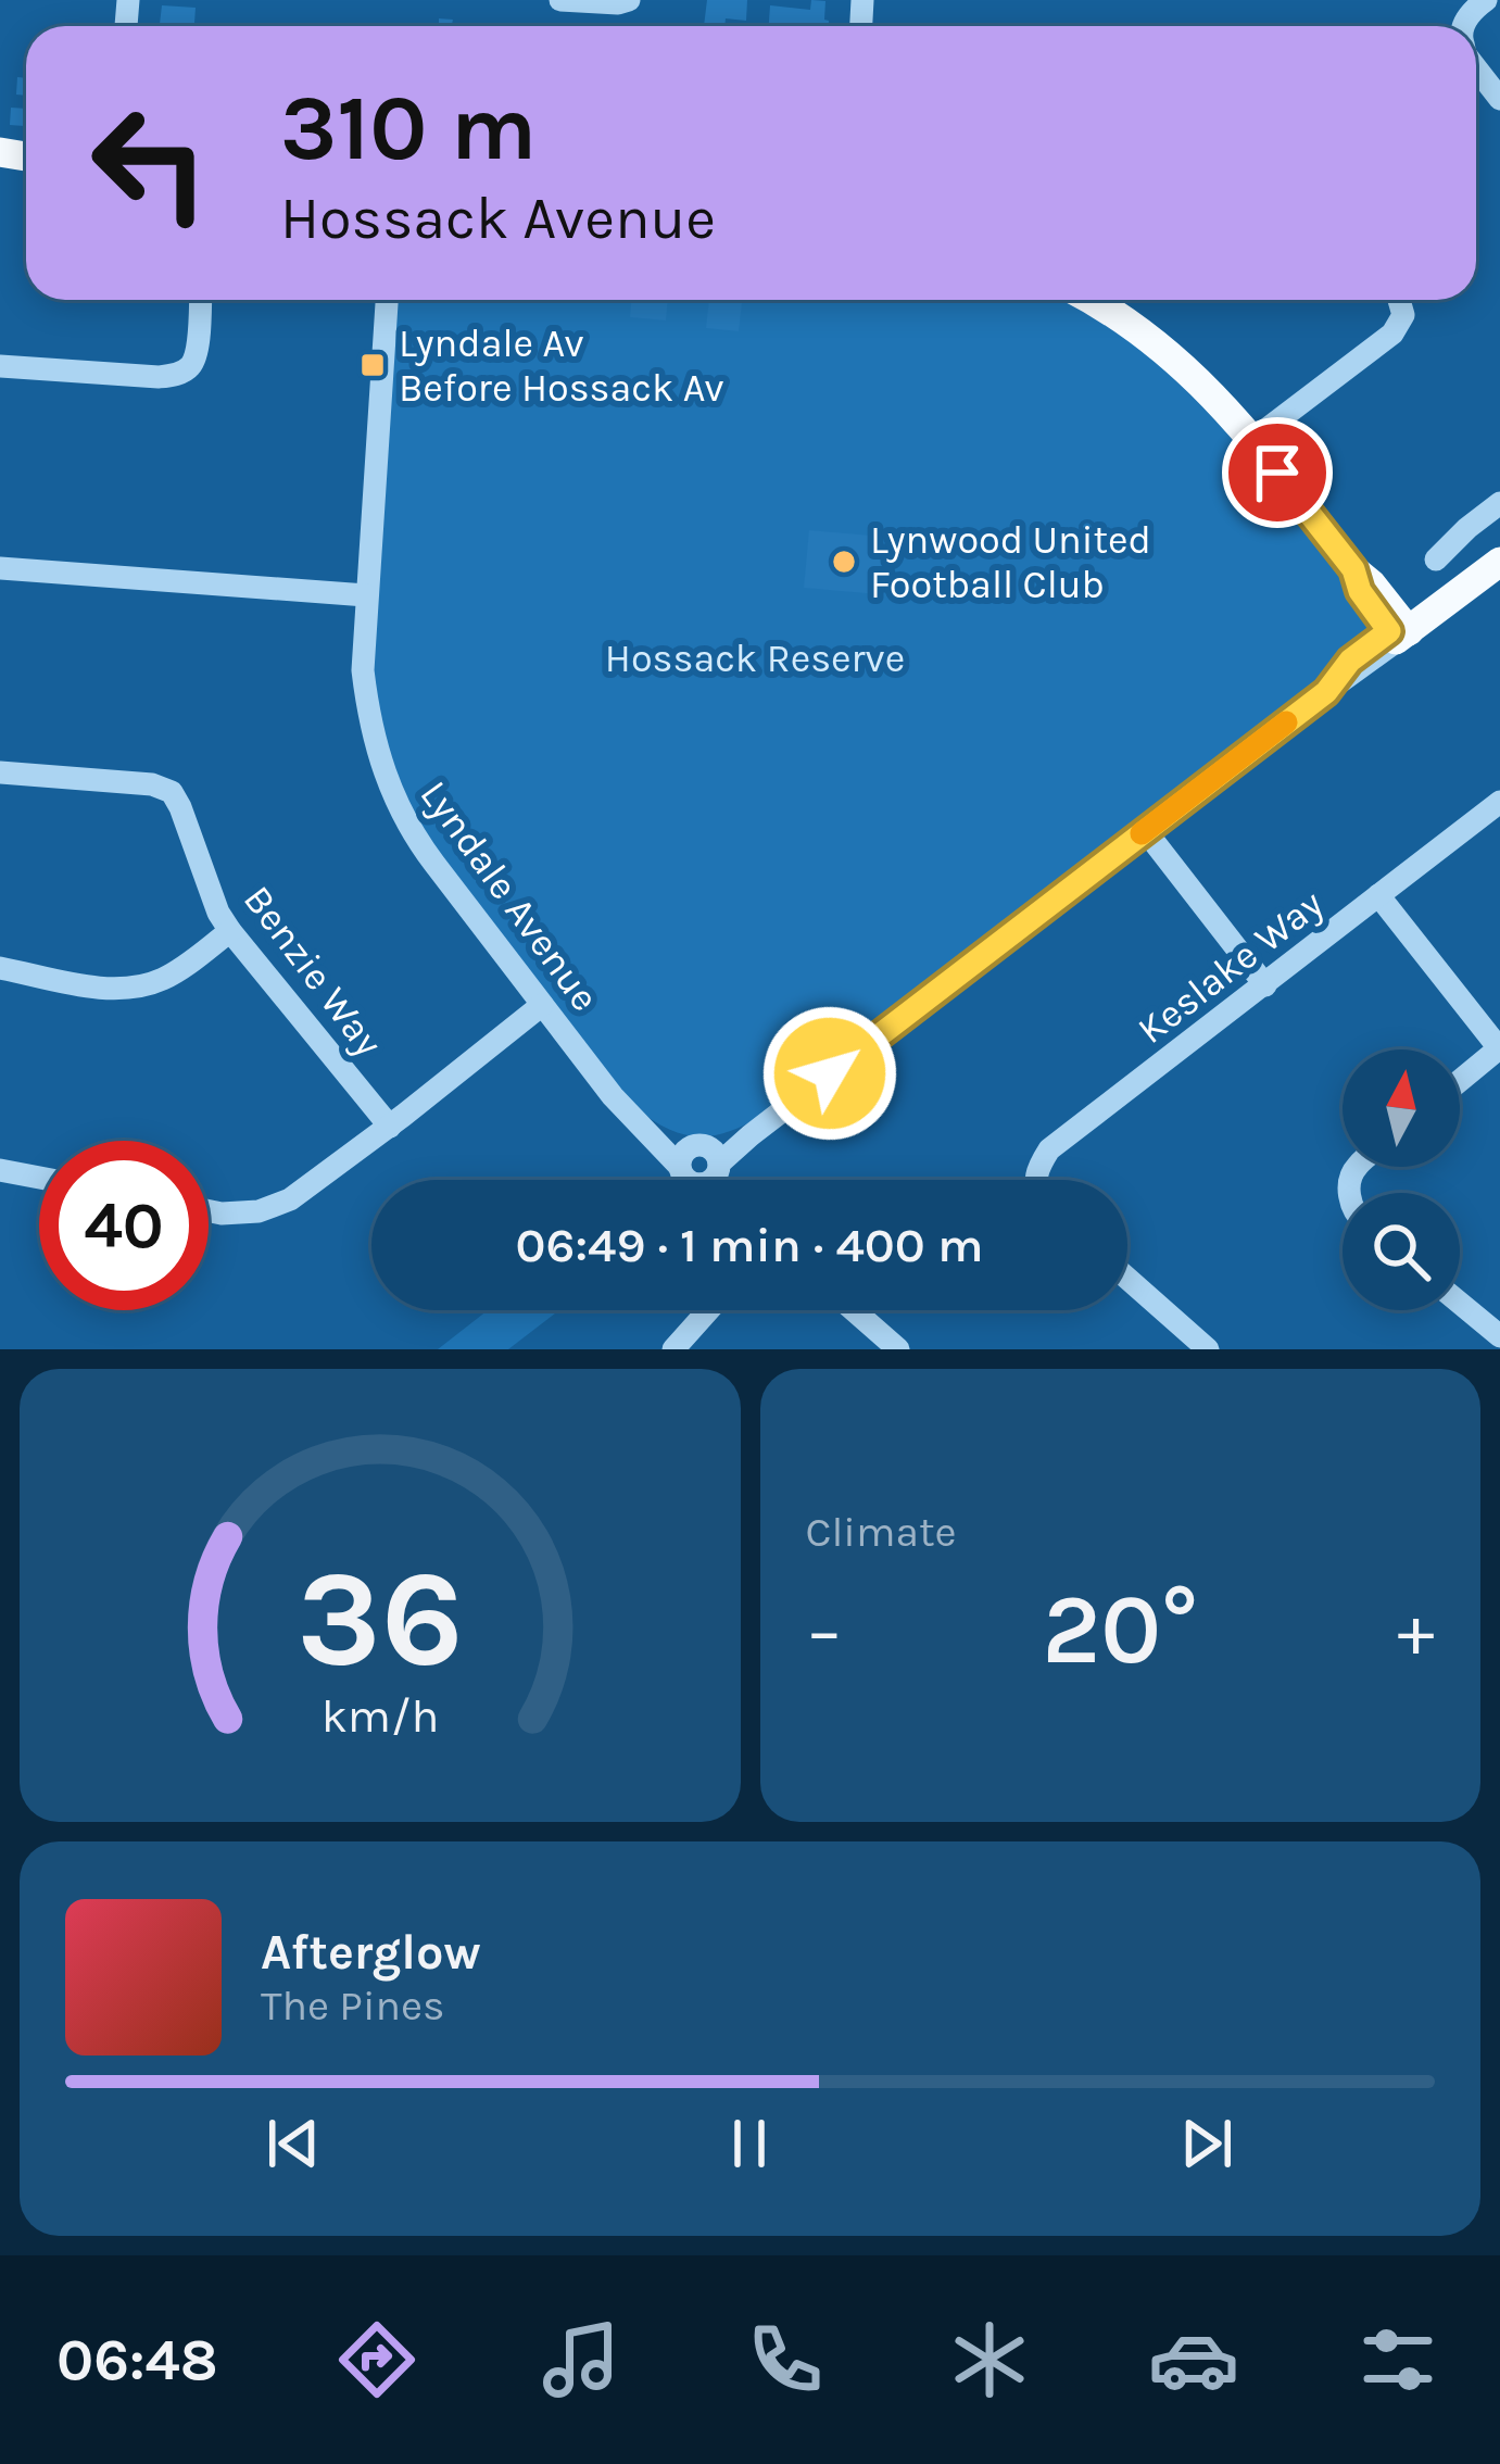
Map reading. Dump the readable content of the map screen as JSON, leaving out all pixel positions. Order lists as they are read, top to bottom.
{
  "streets": {
    "street": ["Lyndale Avenue", "Keslake Way", "Benzie Way"]
  },
  "parks": ["Hossack Reserve"],
  "places": {
    "transit": ["Lyndale Av Before Hossack Av"],
    "other": ["Lynwood United Football Club"]
  },
  "north": "top",
  "page": {
    "turn": ["310 m", "Hossack Avenue"],
    "limit": "40",
    "trip": "06:49 · 1 min · 400 m",
    "tile": "Climate",
    "heat": ["−", "20°", "+"],
    "song": ["Afterglow", "The Pines"],
    "tabs": "06:48",
    "gauge": ["36", "km/h"]
  }
}
